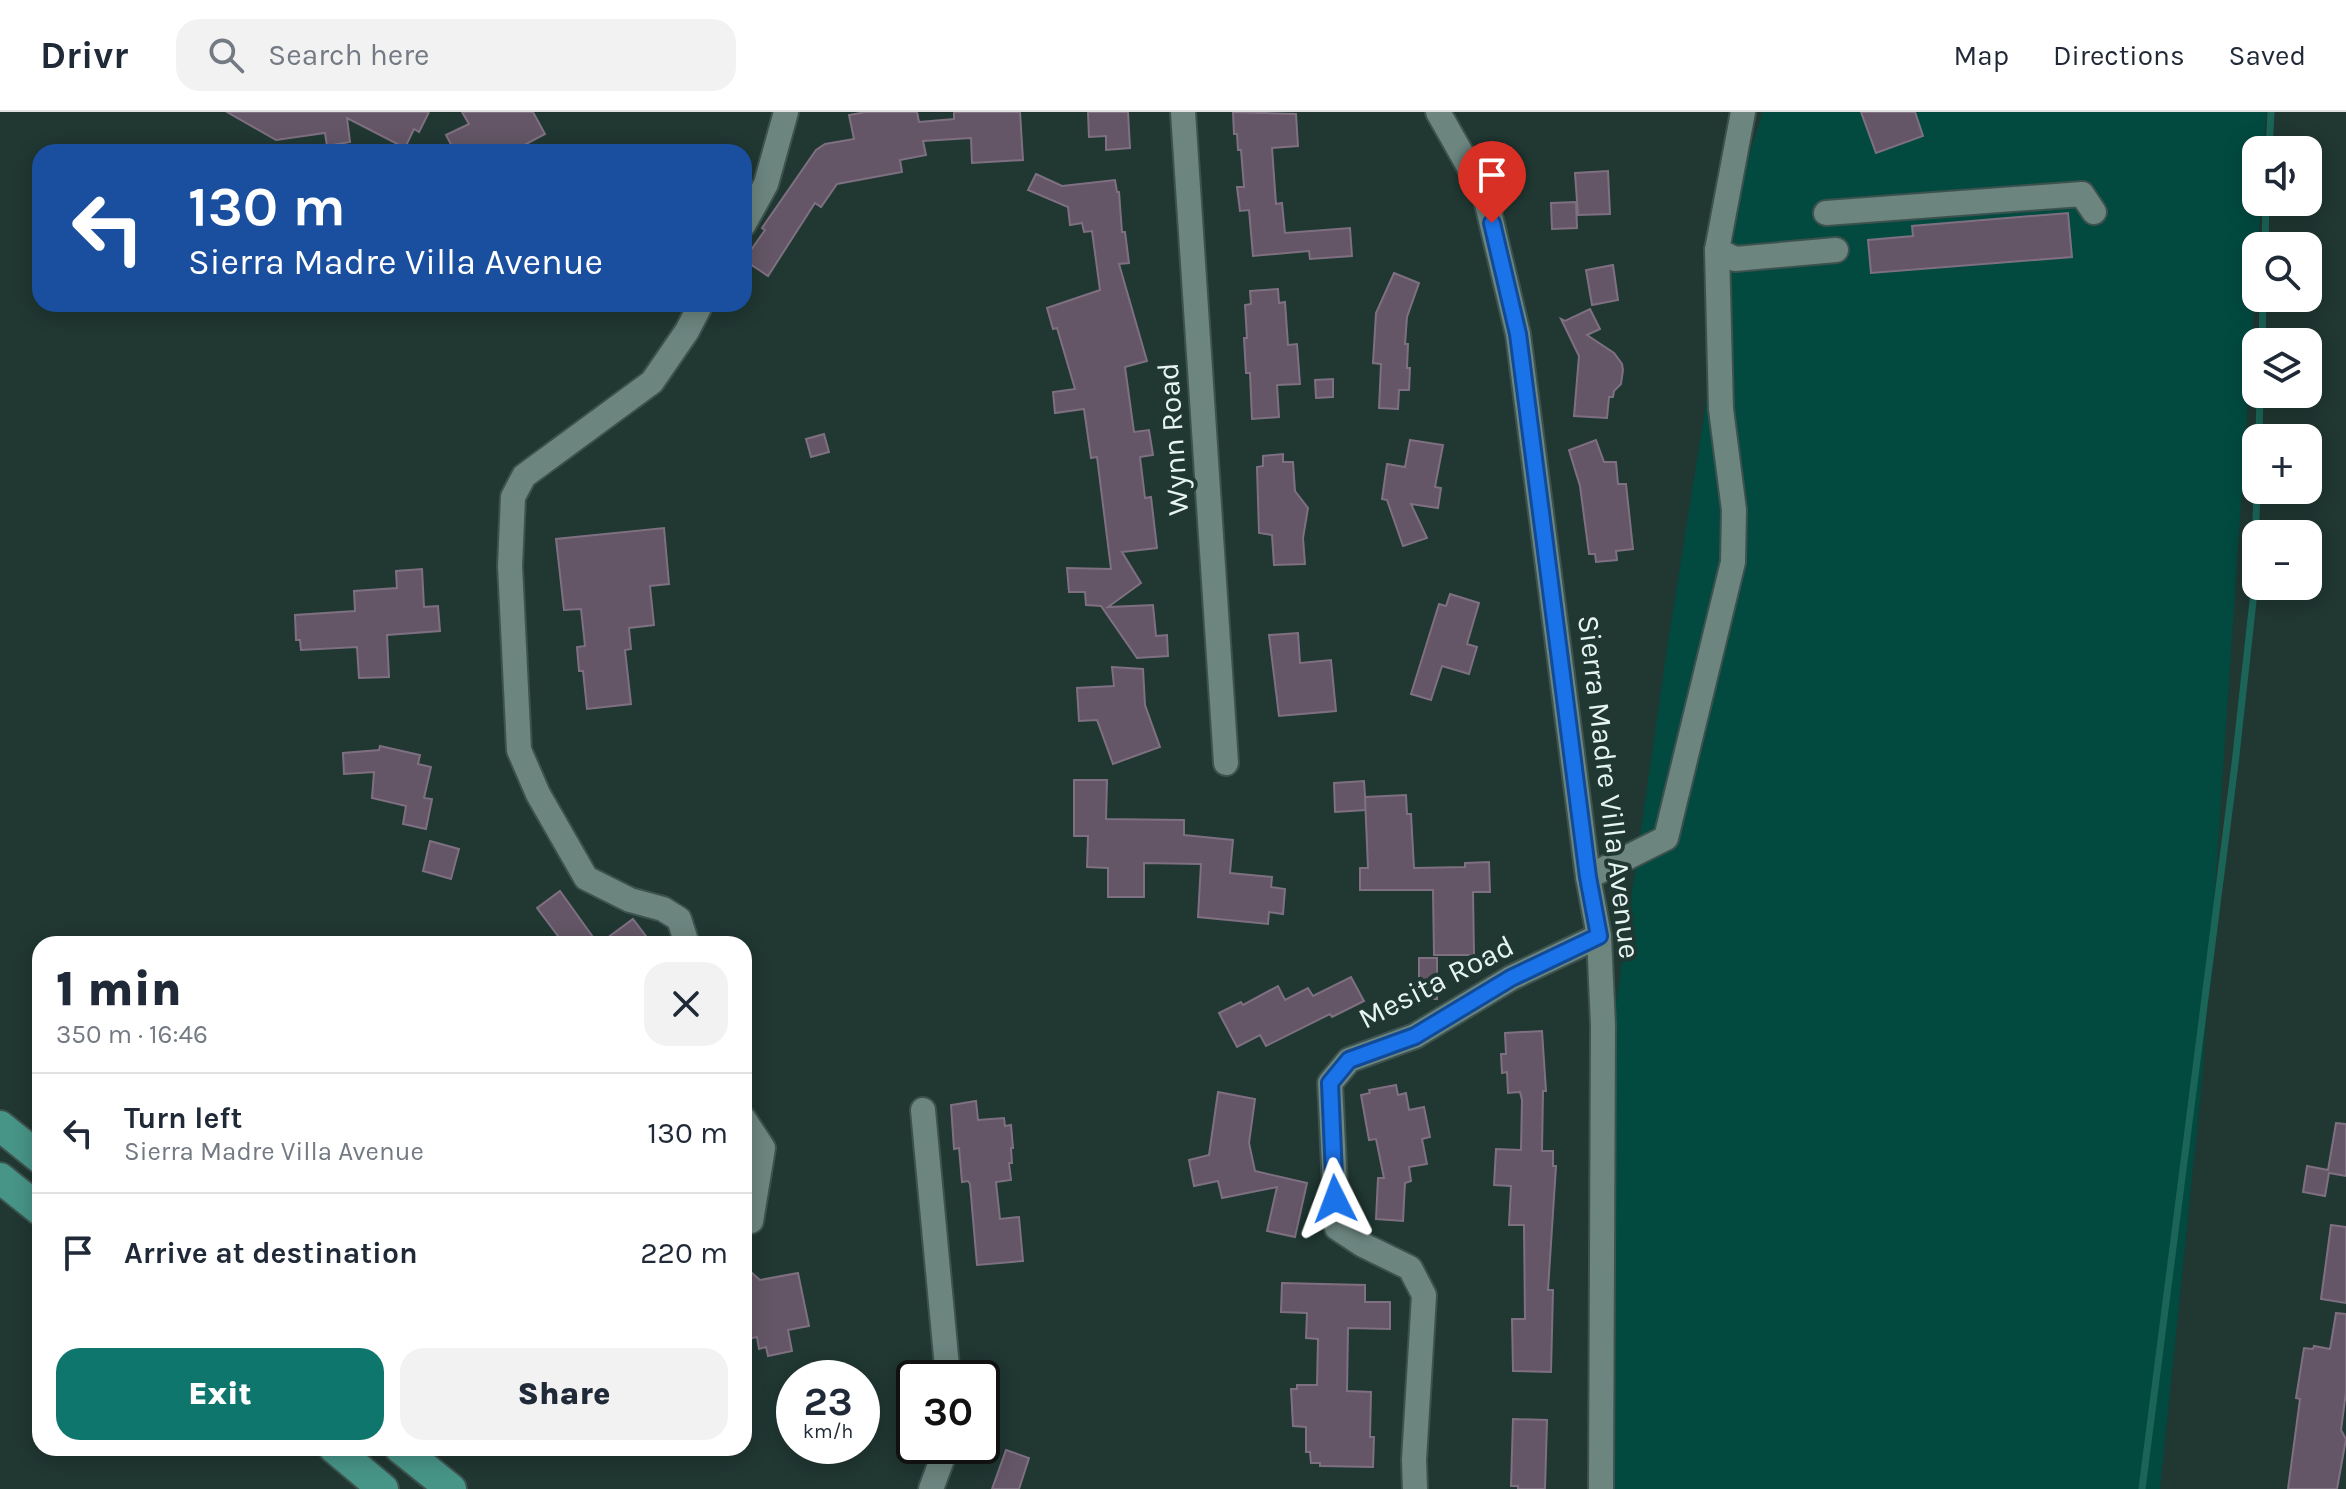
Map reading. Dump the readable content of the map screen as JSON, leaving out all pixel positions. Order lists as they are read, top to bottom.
{
  "streets": {
    "street": ["Wynn Road", "Sierra Madre Villa Avenue", "Mesita Road"]
  },
  "crossings": [
    ["Sierra Madre Villa Avenue", "Mesita Road"]
  ],
  "page": {
    "header": "Drivr",
    "search": "Search here",
    "nav": ["Map", "Directions", "Saved"],
    "map_buttons": ["+", "−"],
    "turn": ["130 m", "Sierra Madre Villa Avenue"],
    "heading": ["1 min", "350 m · 16:46"],
    "list": [
      {
        "name": "Turn left",
        "note": "Sierra Madre Villa Avenue",
        "value": "130 m"
      },
      {
        "name": "Arrive at destination",
        "value": "220 m"
      }
    ],
    "buttons": ["Exit", "Share"],
    "speed": "23 km/h",
    "limit": "30"
  }
}
